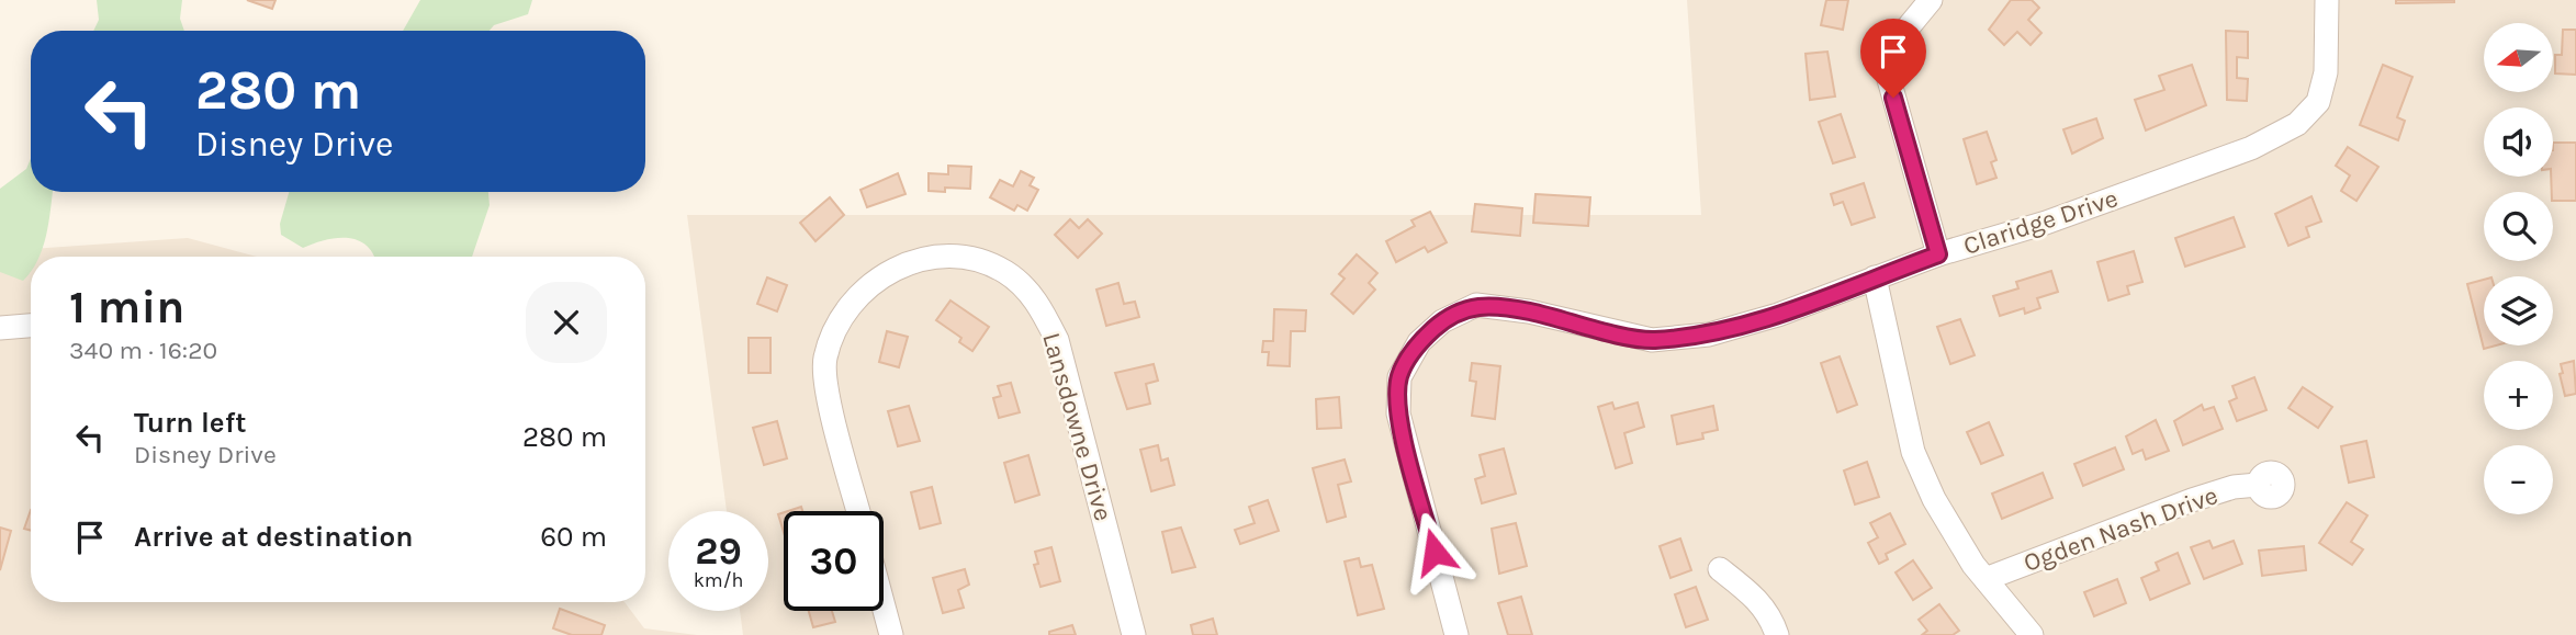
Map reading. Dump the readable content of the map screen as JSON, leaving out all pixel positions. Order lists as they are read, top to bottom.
{
  "streets": {
    "street": ["Claridge Drive", "Lansdowne Drive", "Ogden Nash Drive"]
  },
  "north": "left",
  "page": {
    "map_buttons": ["+", "−"],
    "turn": ["280 m", "Disney Drive"],
    "heading": ["1 min", "340 m · 16:20"],
    "list": [
      {
        "name": "Turn left",
        "note": "Disney Drive",
        "value": "280 m"
      },
      {
        "name": "Arrive at destination",
        "value": "60 m"
      }
    ],
    "speed": "29 km/h",
    "limit": "30"
  }
}
